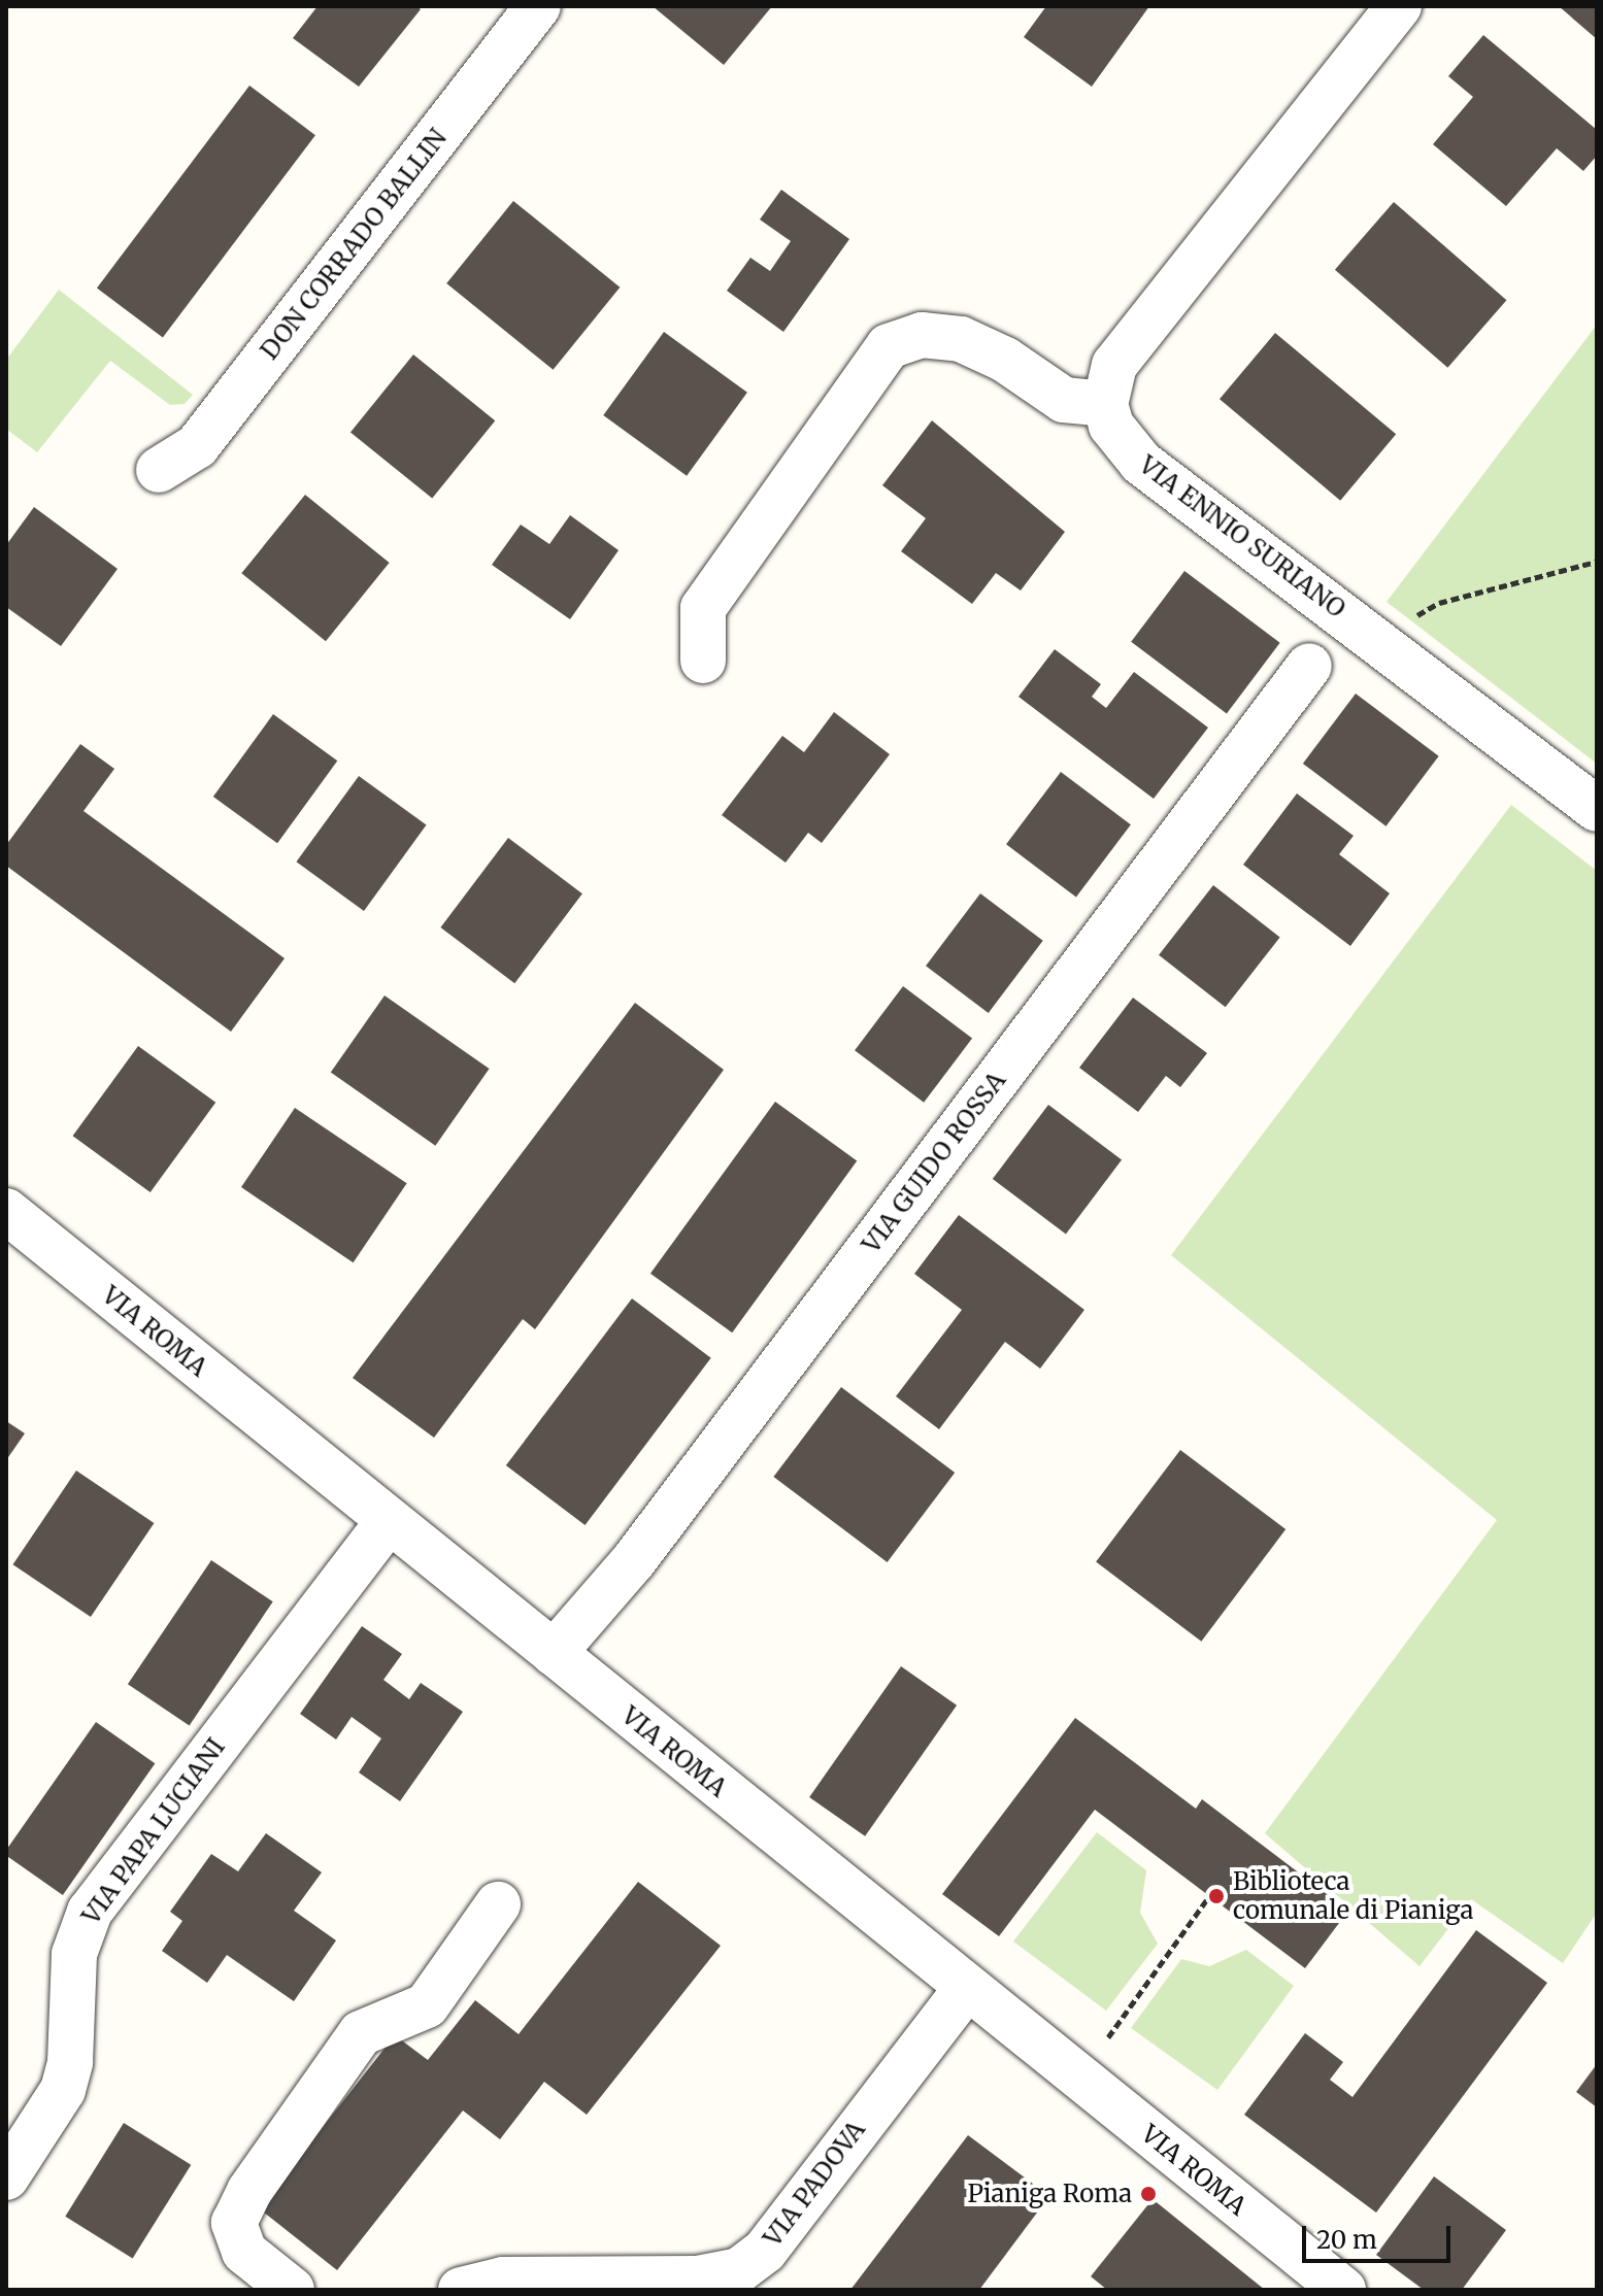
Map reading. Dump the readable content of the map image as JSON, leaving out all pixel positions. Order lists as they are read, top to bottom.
{
  "streets": {
    "street": [
      "DON CORRADO BALLIN",
      "VIA ENNIO SURIANO",
      "VIA GUIDO ROSSA",
      "VIA ROMA",
      "VIA PAPA LUCIANI",
      "VIA PADOVA"
    ]
  },
  "crossings": [
    ["VIA GUIDO ROSSA", "VIA ROMA"],
    ["VIA ROMA", "VIA PAPA LUCIANI"],
    ["VIA ROMA", "VIA PADOVA"]
  ],
  "places": ["Biblioteca comunale di Pianiga", "Pianiga Roma"],
  "scale_bar": "20 m"
}
